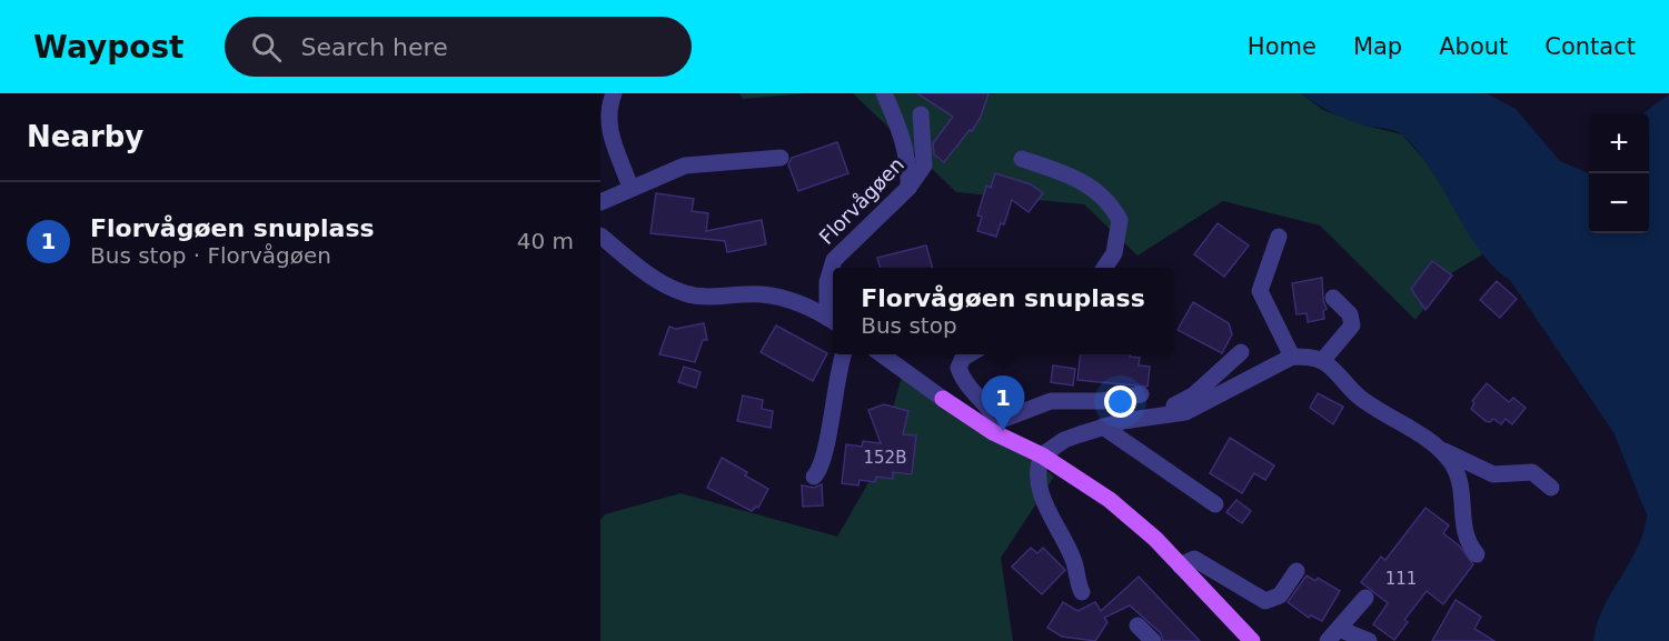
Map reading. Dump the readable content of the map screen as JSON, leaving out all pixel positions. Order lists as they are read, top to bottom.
{
  "streets": {
    "street": ["Florvågøen"]
  },
  "house_numbers": ["152B", "111"],
  "page": {
    "header": "Waypost",
    "search": "Search here",
    "nav": [
      "Home",
      "Map",
      "About",
      "Contact"
    ],
    "heading": "Nearby",
    "map_buttons": ["+", "−"],
    "list": [
      {
        "mark": "1",
        "name": "Florvågøen snuplass",
        "note": "Bus stop · Florvågøen",
        "value": "40 m"
      }
    ],
    "popup": ["Florvågøen snuplass", "Bus stop"],
    "pins": "1"
  }
}
